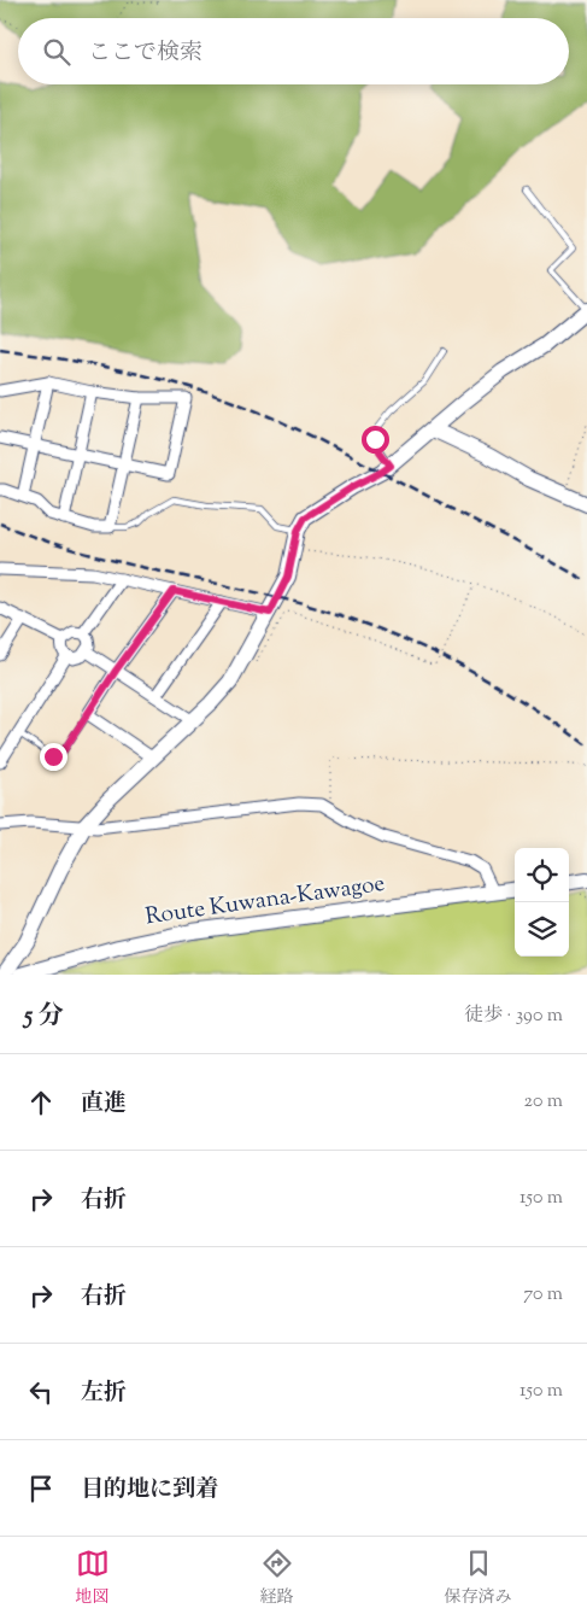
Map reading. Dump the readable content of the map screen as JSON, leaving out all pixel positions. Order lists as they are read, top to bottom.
{
  "streets": {
    "street": ["Route Kuwana-Kawagoe"]
  },
  "page": {
    "search": "ここで検索",
    "heading": ["5 分", "徒歩 · 390 m"],
    "list": [
      ["直進", "20 m"],
      ["右折", "150 m"],
      ["右折", "70 m"],
      ["左折", "150 m"],
      "目的地に到着"
    ],
    "nav": ["地図", "経路", "保存済み"]
  }
}
